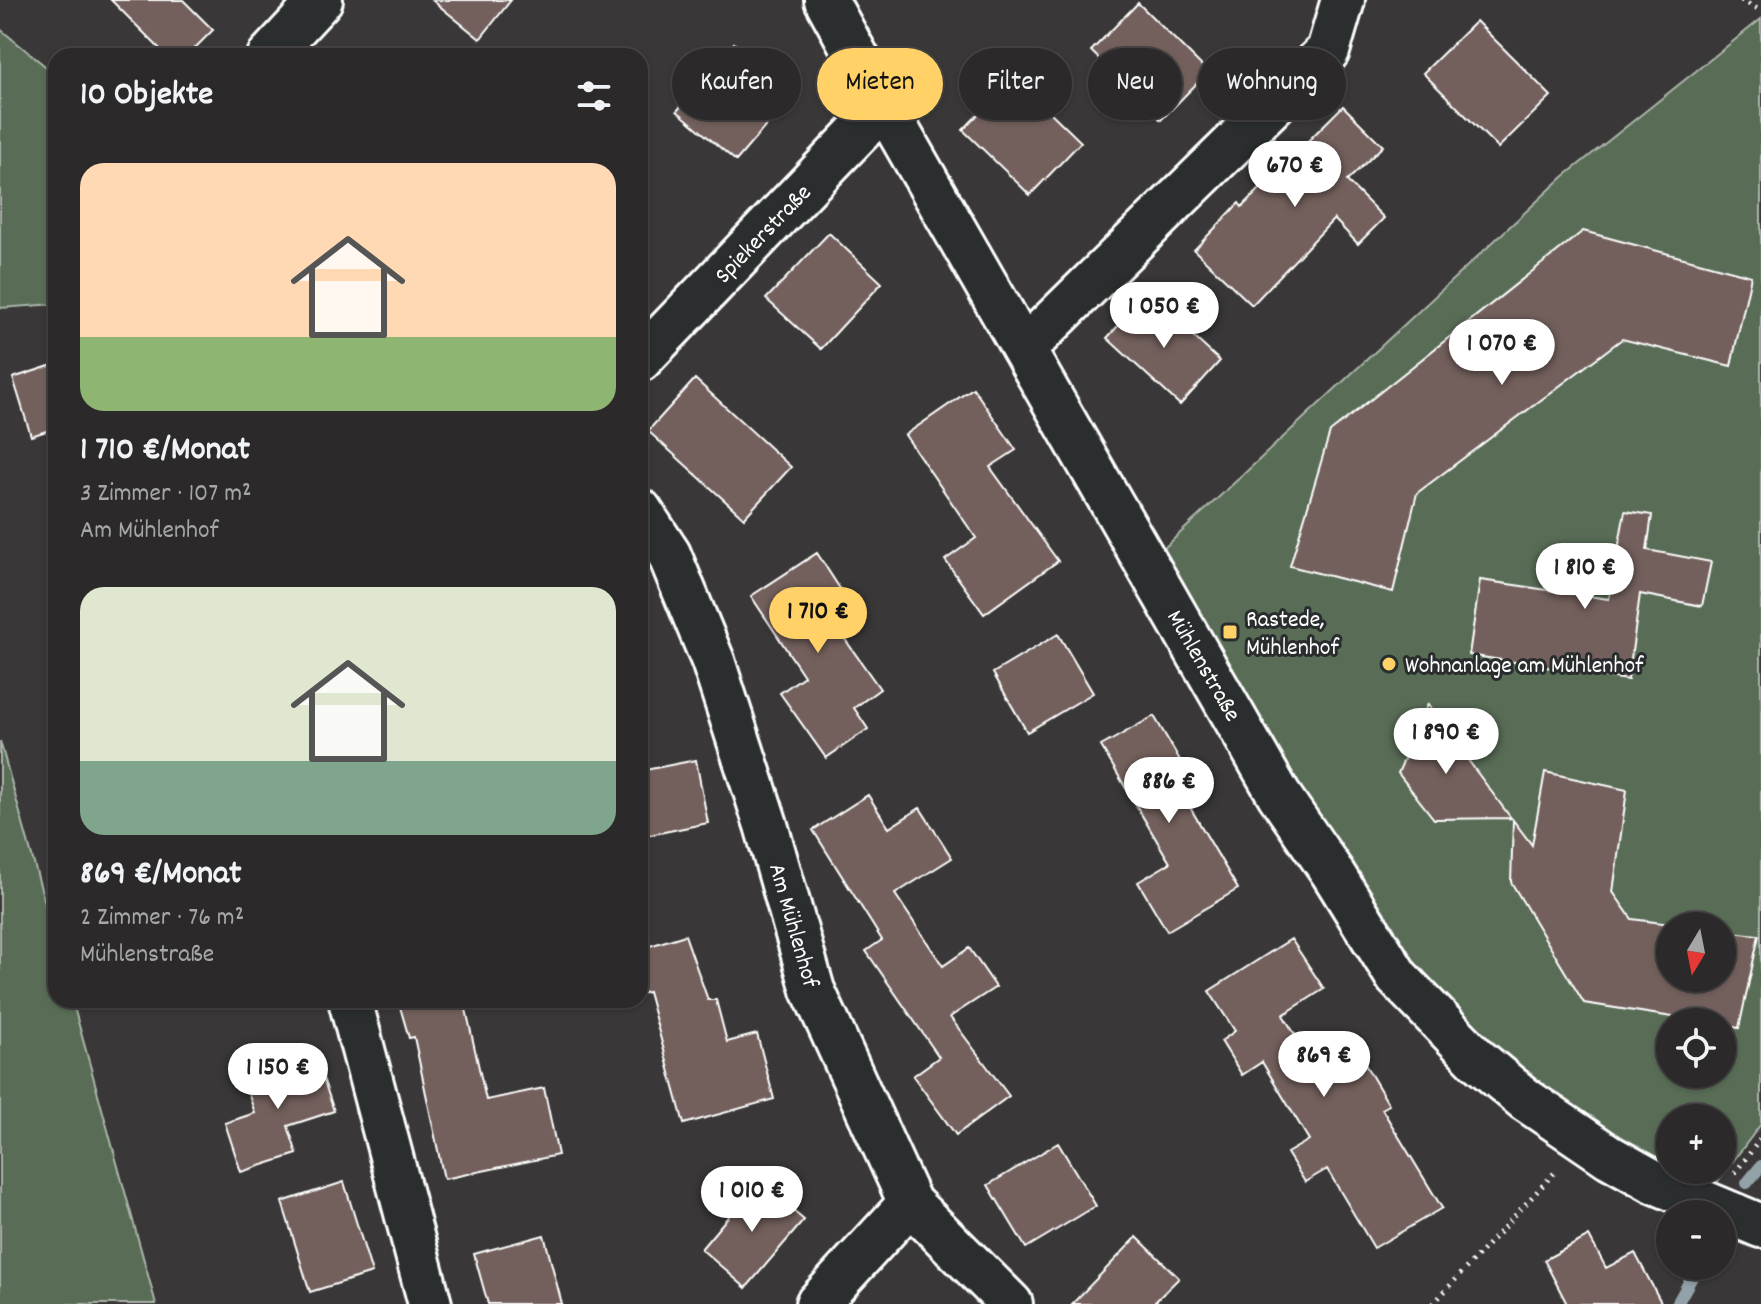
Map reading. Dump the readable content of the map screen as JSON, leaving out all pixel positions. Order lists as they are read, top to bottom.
{
  "streets": {
    "street": ["Spiekerstraße", "Mühlenstraße", "Am Mühlenhof"]
  },
  "places": {
    "transit": ["Rastede, Mühlenhof"],
    "other": ["Wohnanlage am Mühlenhof"]
  },
  "north": "bottom",
  "page": {
    "chip": [
      "Kaufen",
      "Mieten",
      "Filter",
      "Neu",
      "Wohnung"
    ],
    "heading": "10 Objekte",
    "price": [
      "670 €",
      "1 050 €",
      "1 070 €",
      "1 810 €",
      "1 710 €",
      "1 890 €",
      "886 €",
      "869 €",
      "1 150 €",
      "1 010 €"
    ],
    "list": [
      {
        "name": "1 710 €/Monat",
        "note": "3 Zimmer · 107 m² · Am Mühlenhof"
      },
      {
        "name": "869 €/Monat",
        "note": "2 Zimmer · 76 m² · Mühlenstraße"
      }
    ],
    "map_buttons": ["+", "−"]
  }
}
